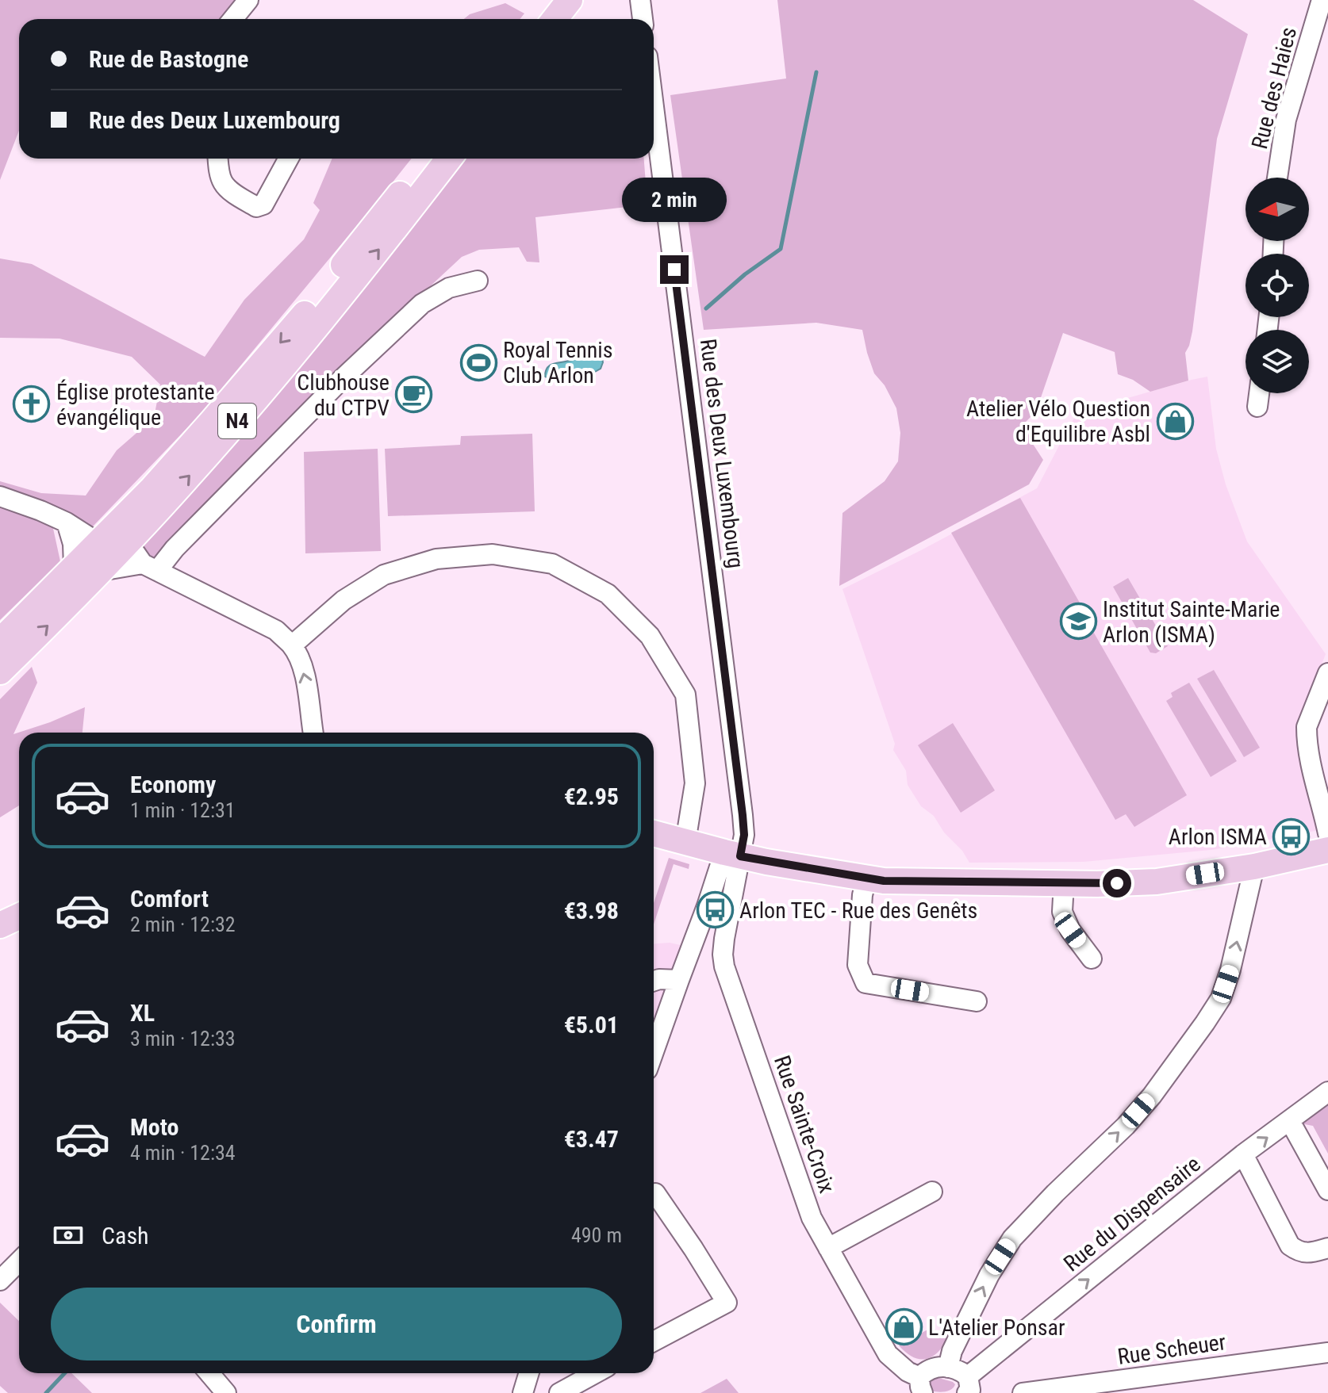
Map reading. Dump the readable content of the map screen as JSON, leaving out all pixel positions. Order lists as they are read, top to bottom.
{
  "streets": {
    "main road": ["N4"],
    "street": [
      "Rue des Haies",
      "Rue des Deux Luxembourg",
      "Rue Sainte-Croix",
      "Rue du Dispensaire",
      "Rue Scheuer"
    ]
  },
  "crossings": [
    ["Rue des Deux Luxembourg", "Rue Sainte-Croix"]
  ],
  "places": {
    "sports": ["Royal Tennis Club Arlon"],
    "cafe": ["Clubhouse du CTPV"],
    "church": ["Église protestante évangélique"],
    "shop": ["Atelier Vélo Question d'Equilibre Asbl", "L'Atelier Ponsar"],
    "school or university": ["Institut Sainte-Marie Arlon (ISMA)"],
    "bus stop": ["Arlon ISMA", "Arlon TEC - Rue des Genêts"]
  },
  "north": "left",
  "page": {
    "banner": ["Rue de Bastogne", "Rue des Deux Luxembourg"],
    "bubble": "2 min",
    "list": [
      {
        "name": "Economy",
        "note": "1 min · 12:31",
        "value": "€2.95"
      },
      {
        "name": "Comfort",
        "note": "2 min · 12:32",
        "value": "€3.98"
      },
      {
        "name": "XL",
        "note": "3 min · 12:33",
        "value": "€5.01"
      },
      {
        "name": "Moto",
        "note": "4 min · 12:34",
        "value": "€3.47"
      }
    ],
    "pay": ["Cash", "490 m"],
    "buttons": "Confirm"
  }
}
